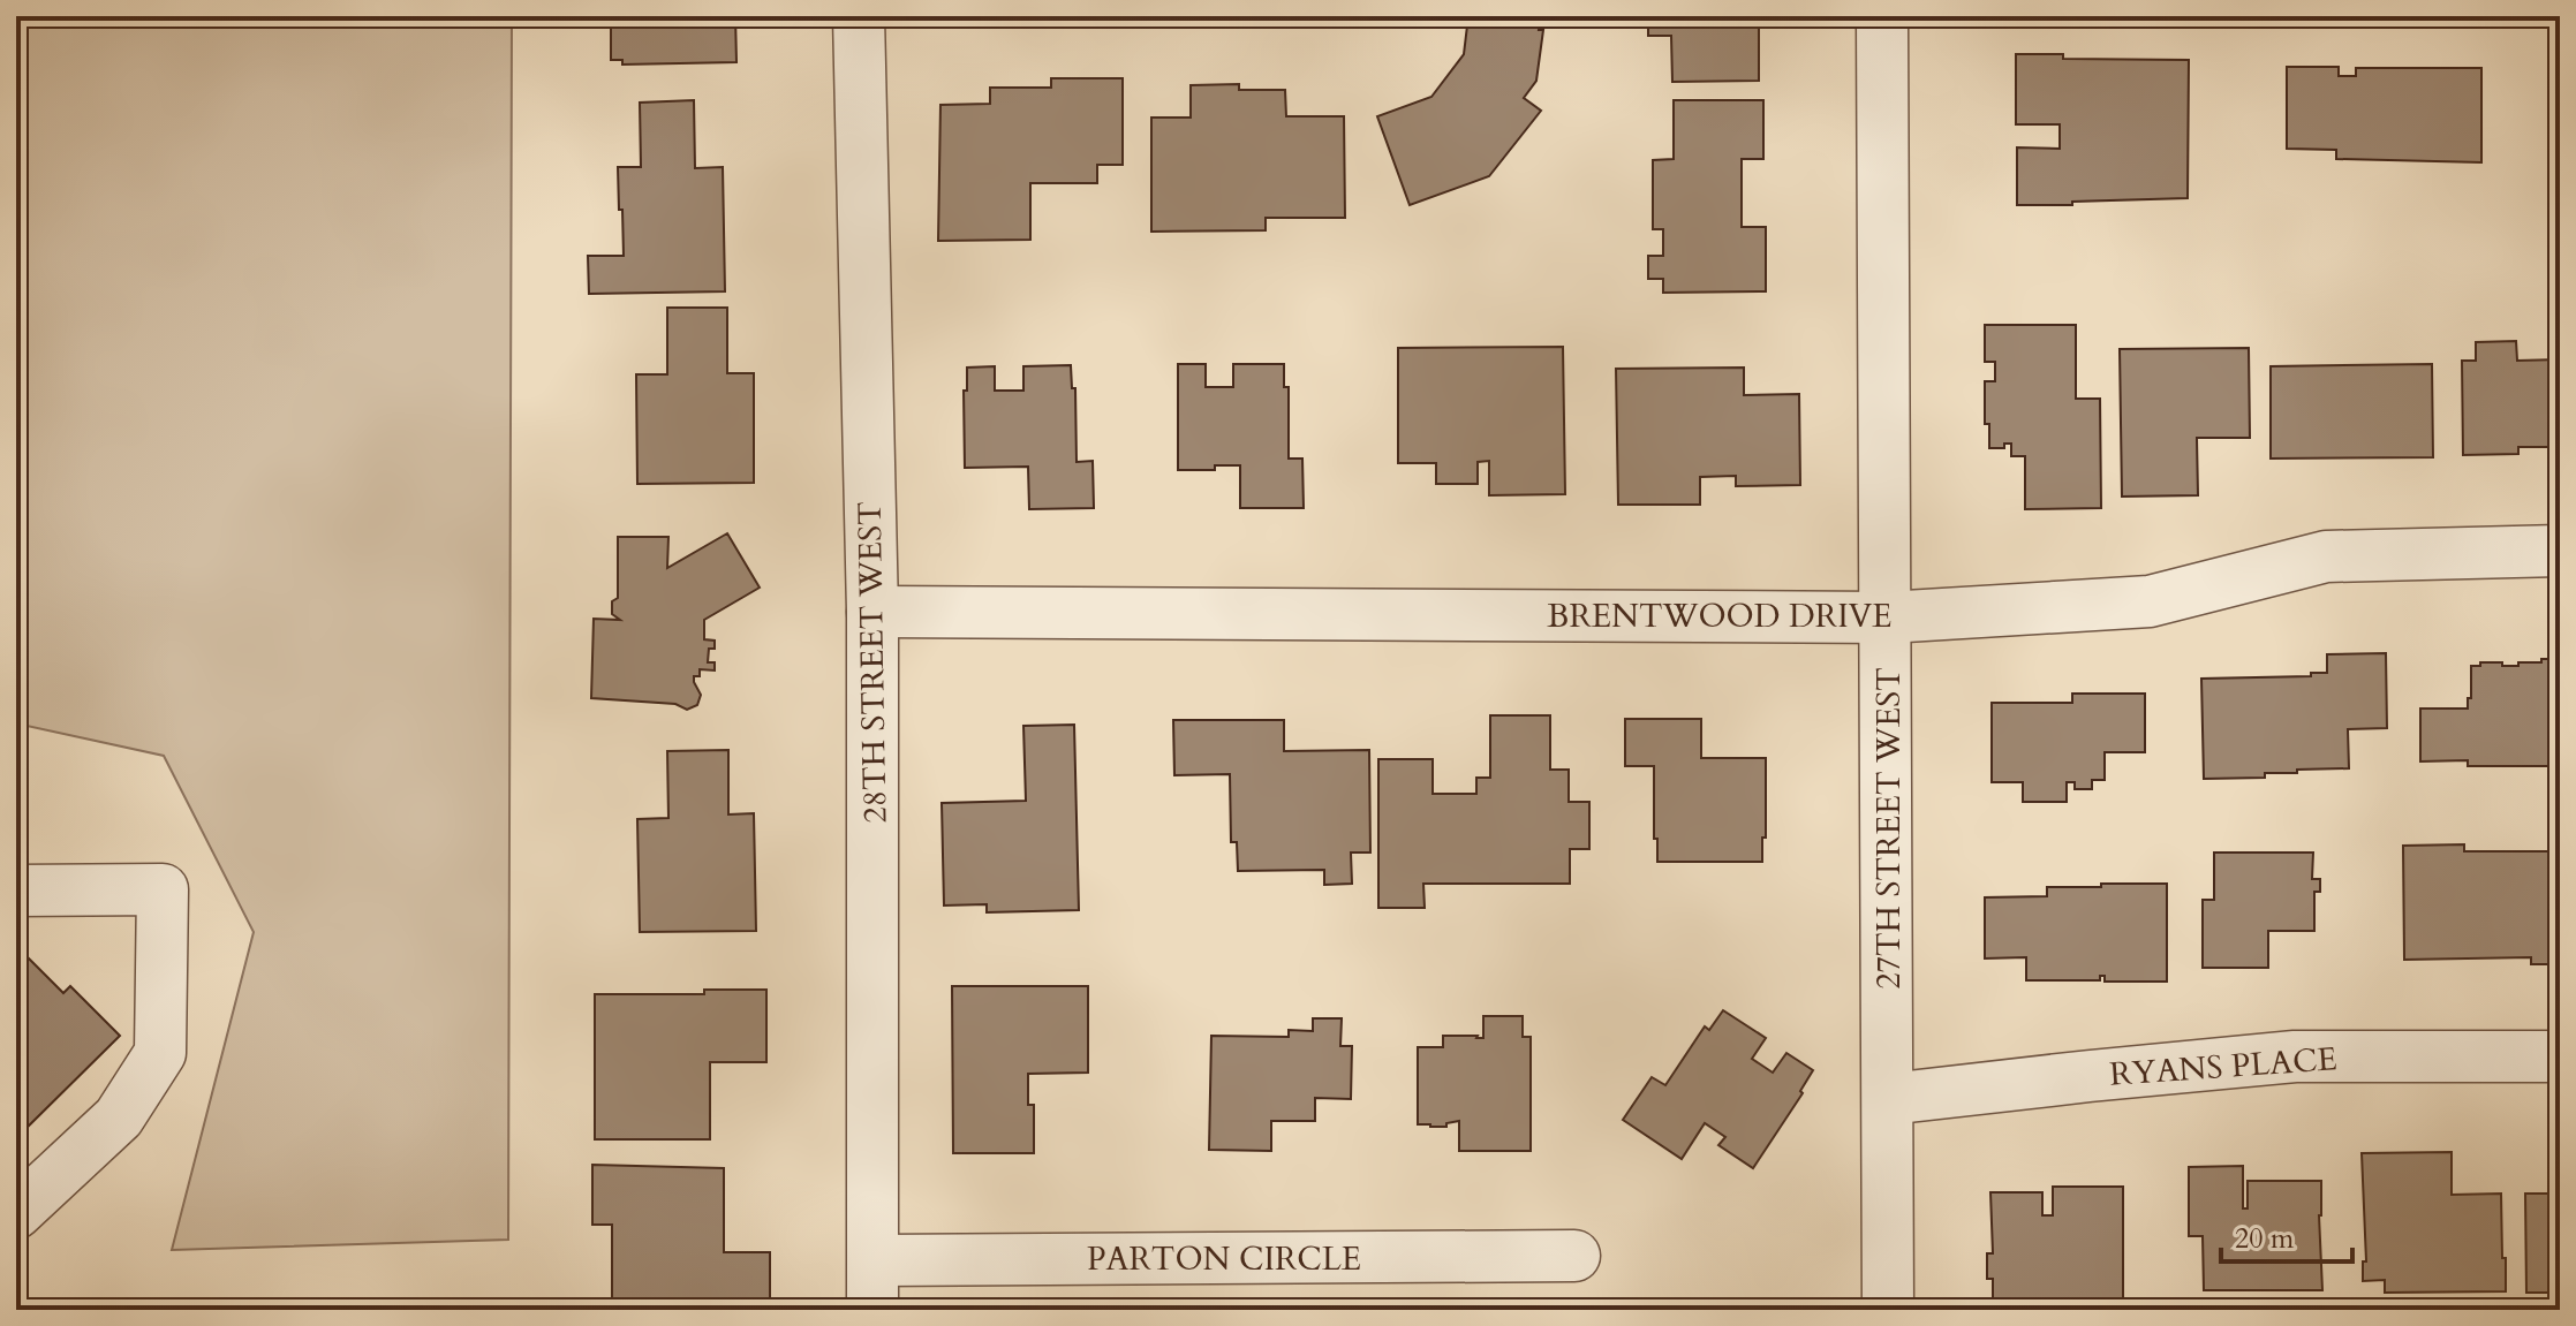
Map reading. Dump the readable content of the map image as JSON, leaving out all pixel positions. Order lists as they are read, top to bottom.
{
  "streets": {
    "street": [
      "BRENTWOOD DRIVE",
      "28TH STREET WEST",
      "27TH STREET WEST",
      "RYANS PLACE",
      "PARTON CIRCLE"
    ]
  },
  "crossings": [
    ["BRENTWOOD DRIVE", "28TH STREET WEST"],
    ["BRENTWOOD DRIVE", "27TH STREET WEST"],
    ["28TH STREET WEST", "PARTON CIRCLE"],
    ["27TH STREET WEST", "RYANS PLACE"]
  ],
  "scale_bar": "20 m"
}
